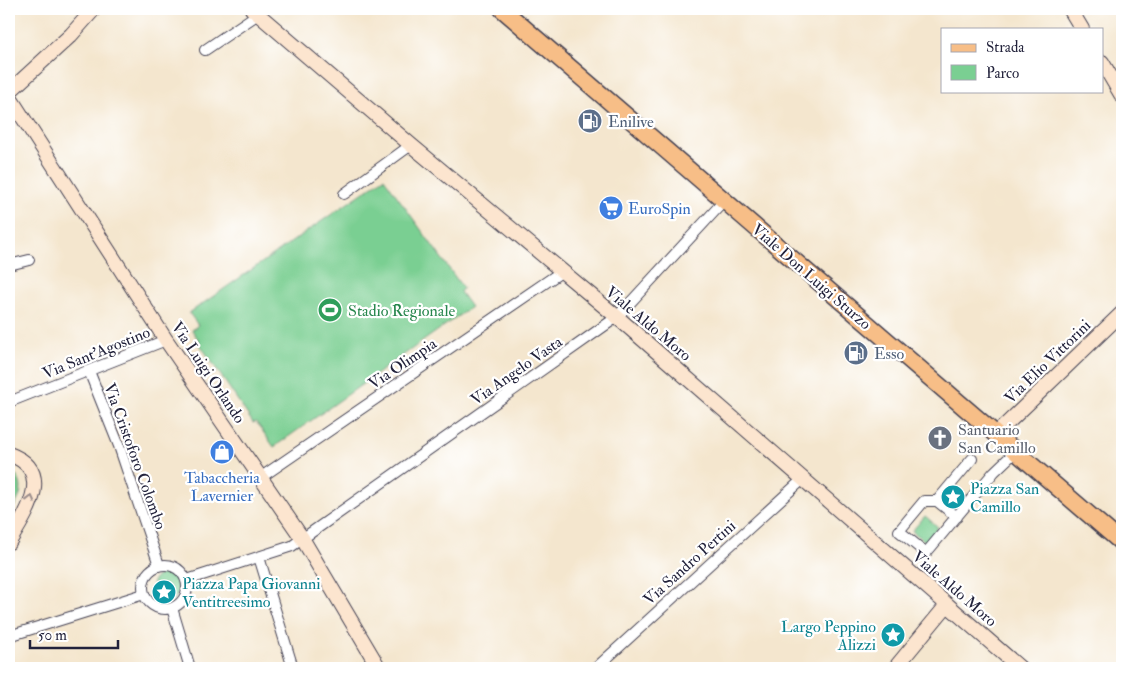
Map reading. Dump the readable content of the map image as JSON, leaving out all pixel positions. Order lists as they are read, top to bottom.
{
  "streets": {
    "main road": ["Viale Don Luigi Sturzo"],
    "street": [
      "Viale Aldo Moro",
      "Via Sant'Agostino",
      "Via Elio Vittorini",
      "Via Olimpia",
      "Via Angelo Vasta",
      "Via Luigi Orlando",
      "Via Cristoforo Colombo",
      "Via Sandro Pertini"
    ]
  },
  "crossings": [
    ["Viale Don Luigi Sturzo", "Via Elio Vittorini"],
    ["Viale Don Luigi Sturzo", "Via Angelo Vasta"],
    ["Viale Aldo Moro", "Via Olimpia"],
    ["Viale Aldo Moro", "Via Angelo Vasta"],
    ["Viale Aldo Moro", "Via Sandro Pertini"],
    ["Via Sant'Agostino", "Via Luigi Orlando"],
    ["Via Sant'Agostino", "Via Cristoforo Colombo"],
    ["Via Olimpia", "Via Luigi Orlando"],
    ["Via Angelo Vasta", "Via Luigi Orlando"],
    ["Via Angelo Vasta", "Via Cristoforo Colombo"]
  ],
  "places": {
    "fuel station": ["Enilive", "Esso"],
    "supermarket": ["EuroSpin"],
    "sports": ["Stadio Regionale"],
    "church": ["Santuario San Camillo"],
    "shop": ["Tabaccheria Lavernier"],
    "place": ["Piazza San Camillo", "Piazza Papa Giovanni Ventitreesimo", "Largo Peppino Alizzi"]
  },
  "legend": ["Strada", "Parco"],
  "scale_bar": "50 m"
}
